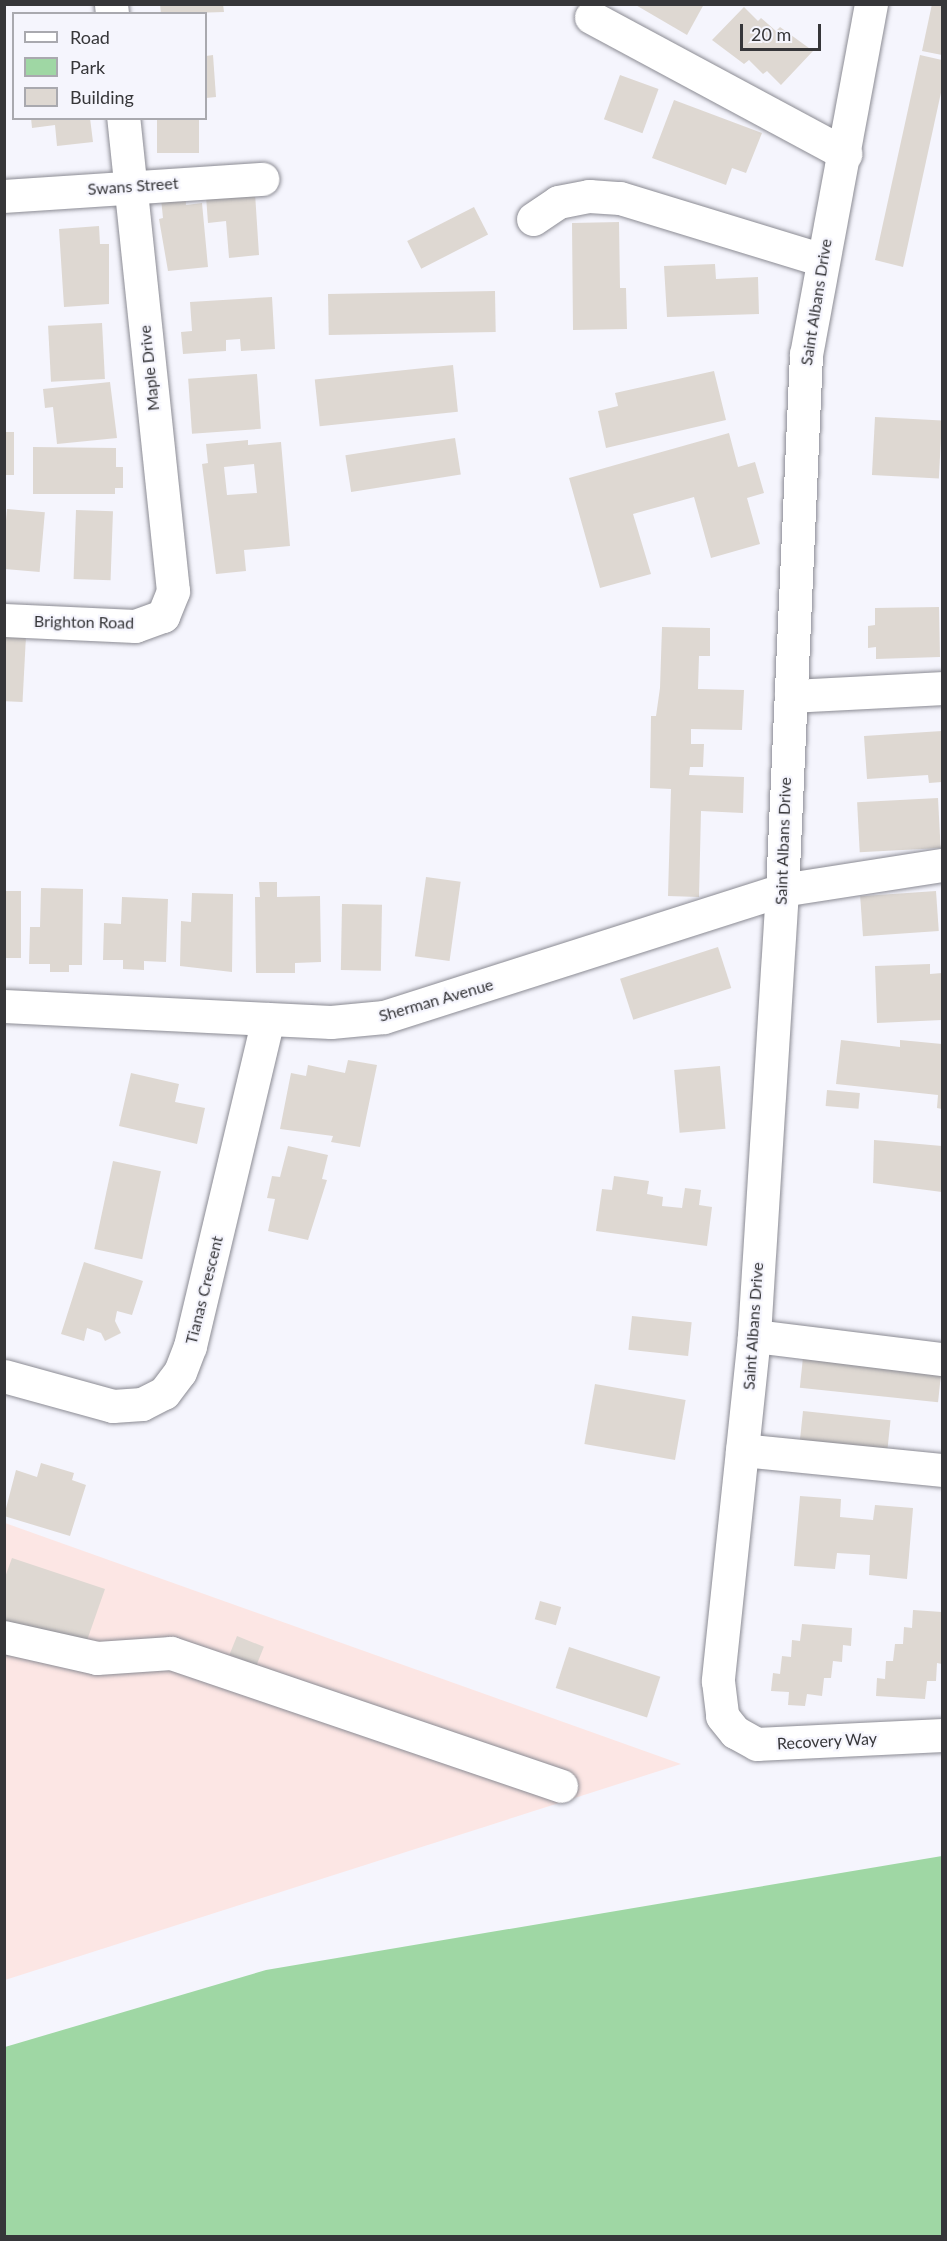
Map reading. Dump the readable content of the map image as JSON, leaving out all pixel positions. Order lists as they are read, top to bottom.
{
  "streets": {
    "street": [
      "Swans Street",
      "Saint Albans Drive",
      "Maple Drive",
      "Brighton Road",
      "Sherman Avenue",
      "Tianas Crescent",
      "Recovery Way"
    ]
  },
  "crossings": [
    ["Swans Street", "Maple Drive"],
    ["Saint Albans Drive", "Sherman Avenue"],
    ["Saint Albans Drive", "Recovery Way"],
    ["Maple Drive", "Brighton Road"],
    ["Sherman Avenue", "Tianas Crescent"]
  ],
  "legend": ["Road", "Park", "Building"],
  "scale_bar": "20 m"
}
